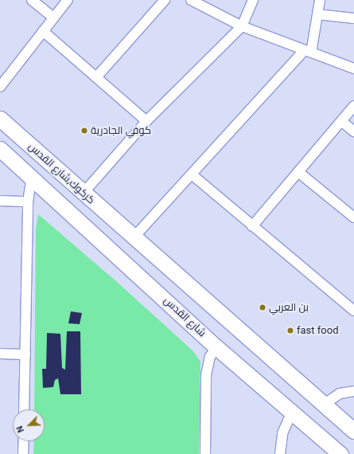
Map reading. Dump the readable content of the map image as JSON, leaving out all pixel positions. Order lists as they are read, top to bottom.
{
  "streets": {
    "main road": ["كركوك,شارع القدس", "شارع القدس"]
  },
  "places": ["كوفي الجادرية", "بن العربي", "fast food"],
  "north": "bottom left"
}
